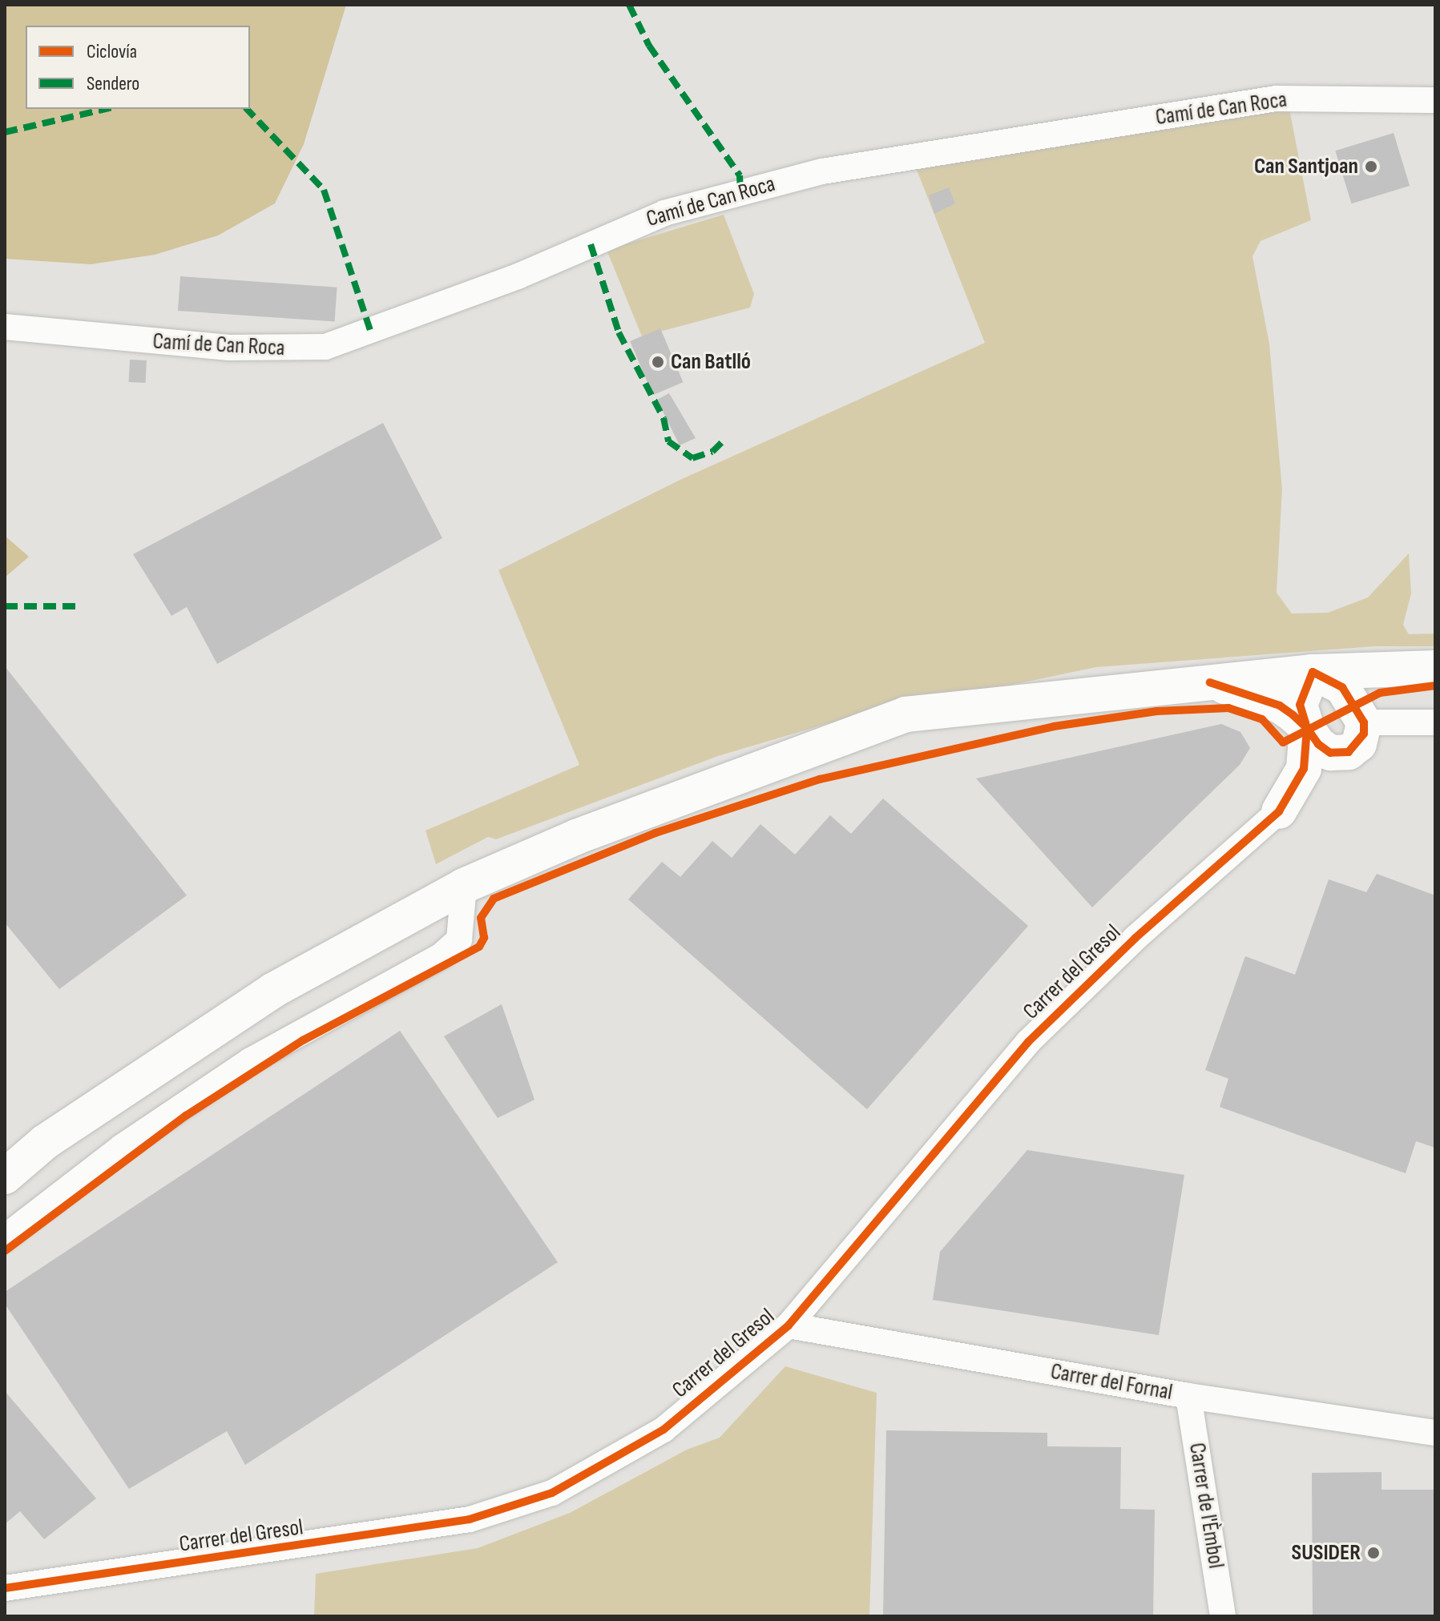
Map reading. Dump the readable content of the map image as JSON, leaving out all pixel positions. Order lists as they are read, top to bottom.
{
  "streets": {
    "street": [
      "Camí de Can Roca",
      "Carrer del Gresol",
      "Carrer del Fornal",
      "Carrer de l'Èmbol"
    ]
  },
  "crossings": [
    ["Carrer del Gresol", "Carrer del Fornal"],
    ["Carrer del Fornal", "Carrer de l'Èmbol"]
  ],
  "places": ["Can Santjoan", "Can Batlló", "SUSIDER"],
  "legend": ["Ciclovía", "Sendero"]
}
